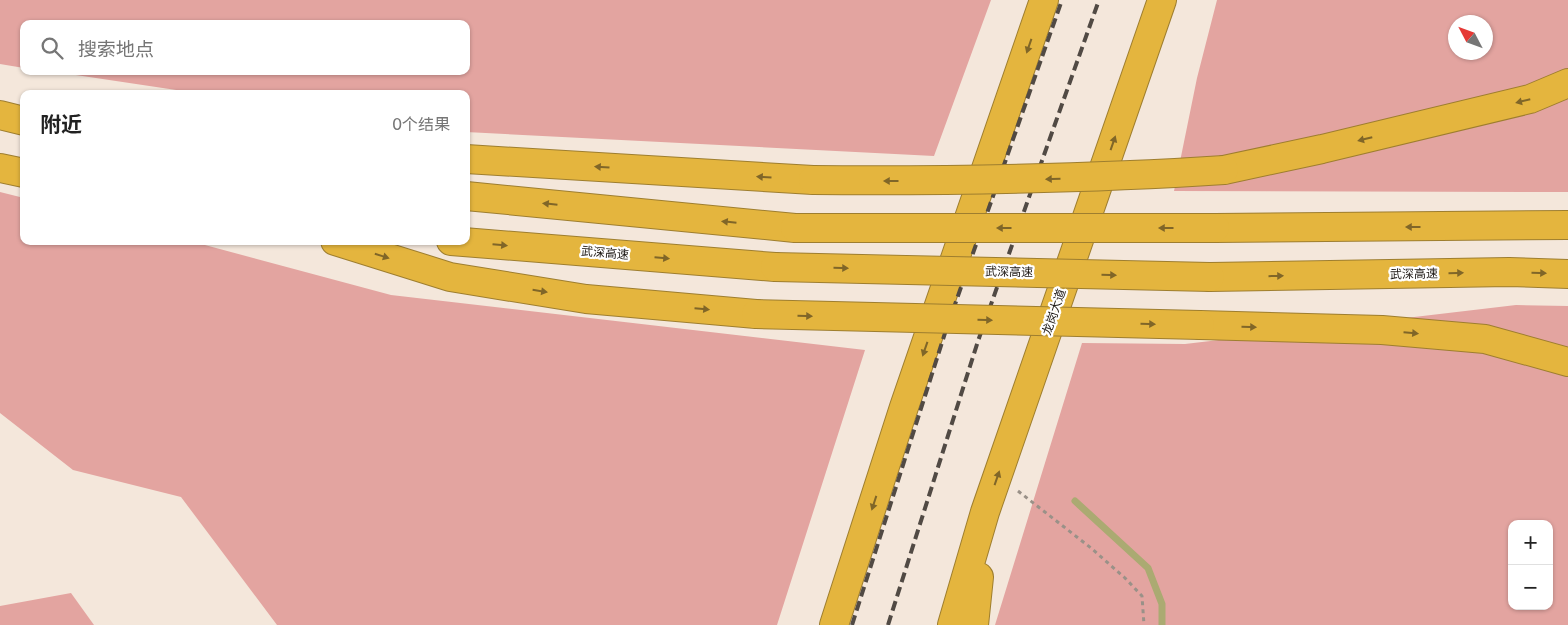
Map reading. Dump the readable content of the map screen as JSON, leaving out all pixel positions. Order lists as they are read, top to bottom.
{
  "streets": {
    "highway": ["武深高速", "龙岗大道"]
  },
  "north": "top left",
  "page": {
    "search": "搜索地点",
    "heading": ["附近", "0个结果"],
    "map_buttons": ["+", "−"]
  }
}
